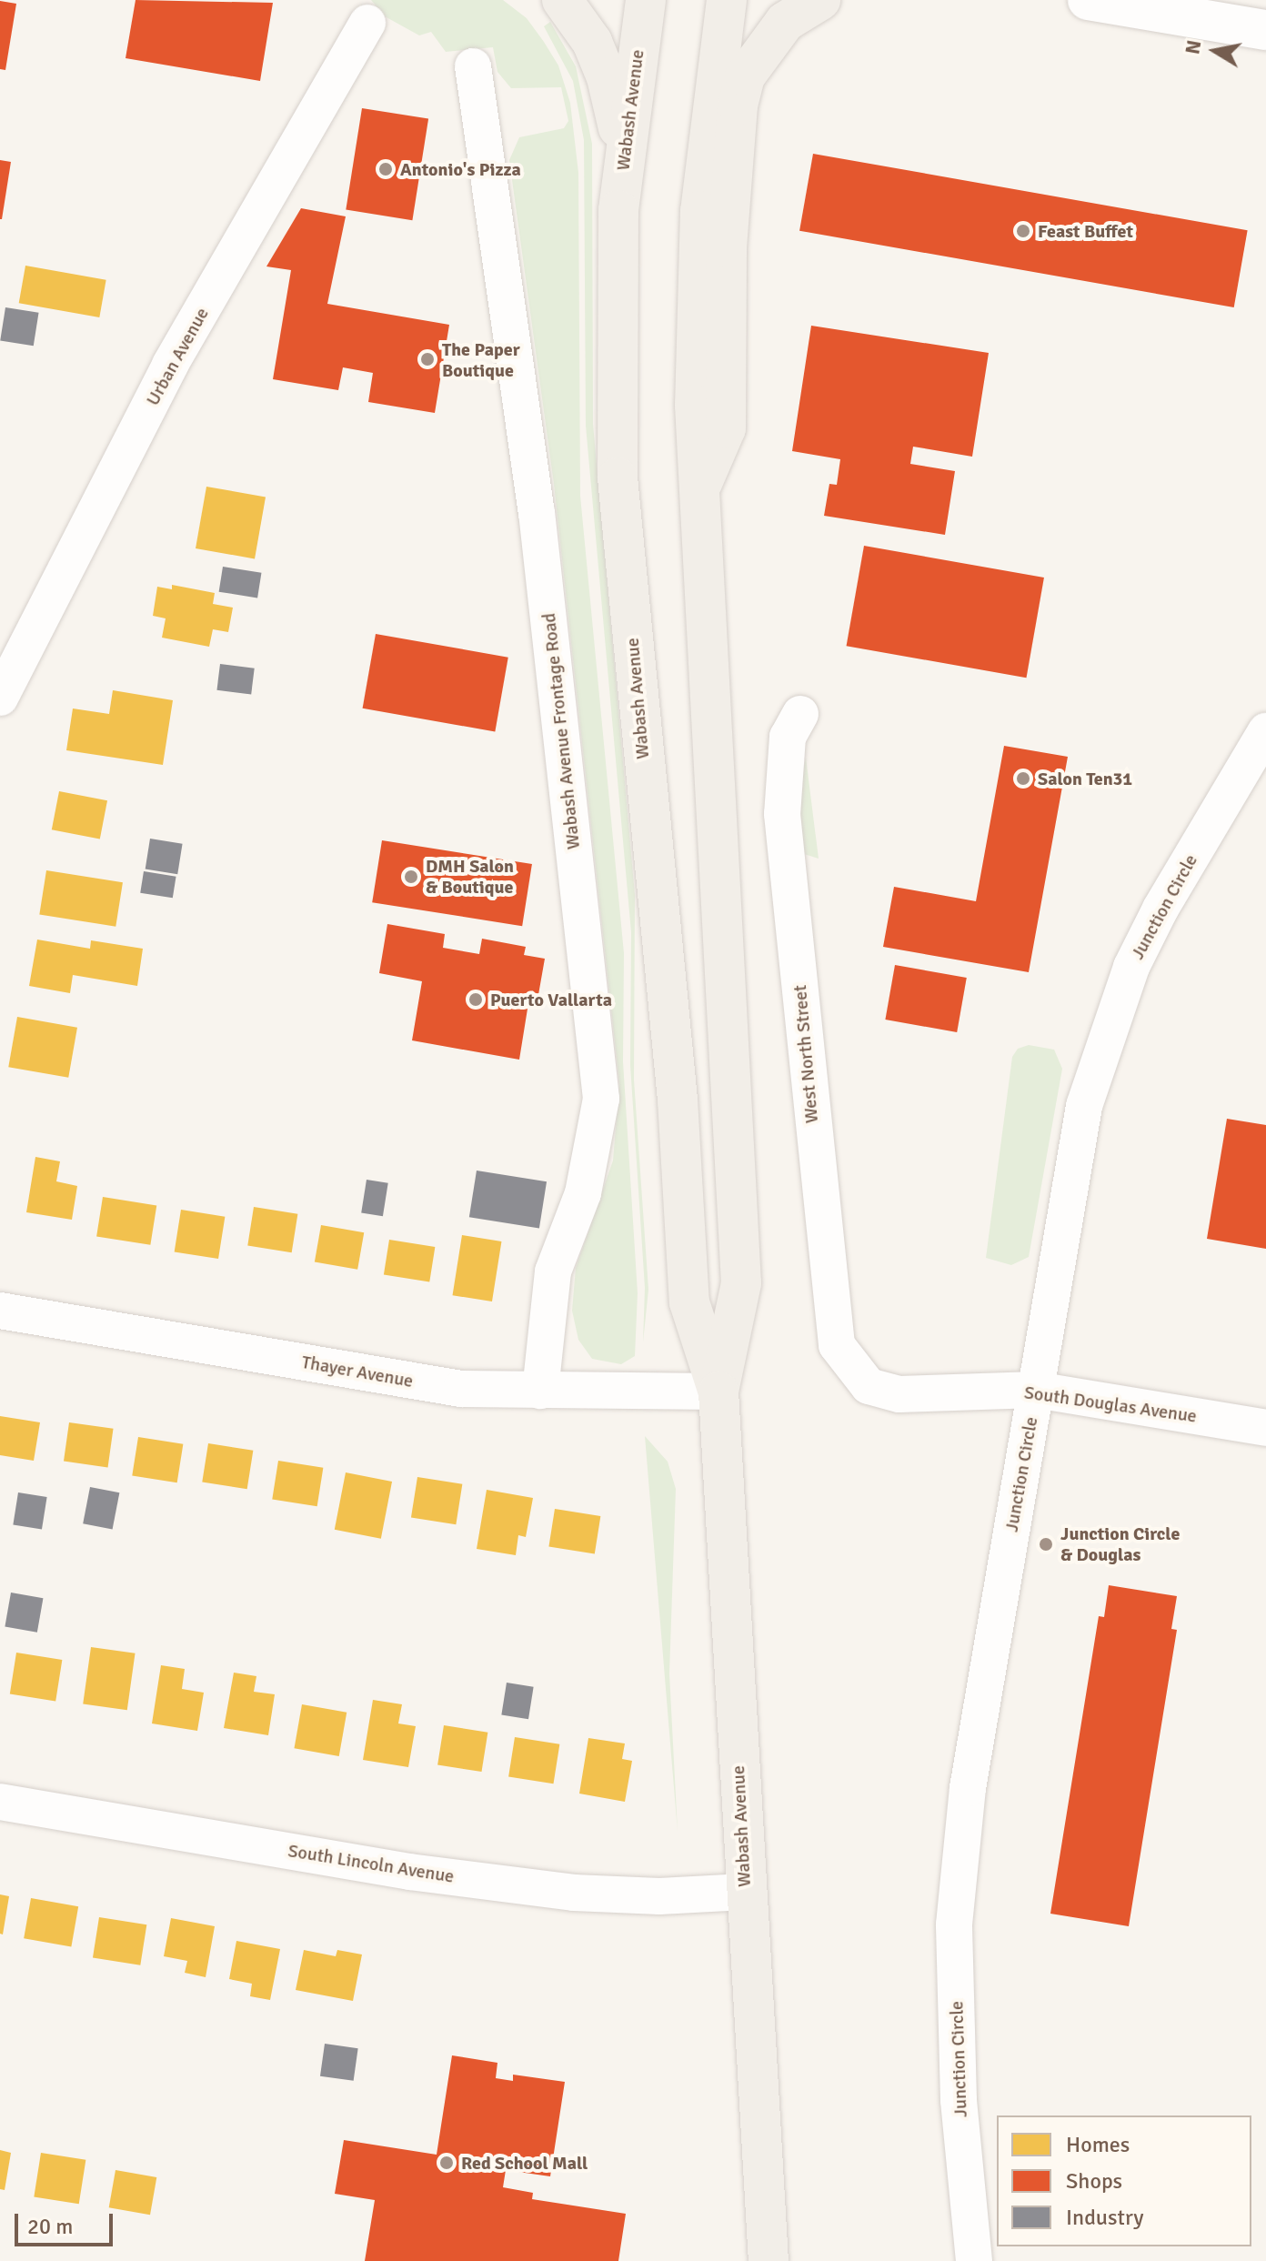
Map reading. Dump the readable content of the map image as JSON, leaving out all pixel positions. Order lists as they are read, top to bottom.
{
  "streets": {
    "main road": ["Wabash Avenue"],
    "street": [
      "Urban Avenue",
      "Wabash Avenue Frontage Road",
      "Junction Circle",
      "West North Street",
      "Thayer Avenue",
      "South Douglas Avenue",
      "South Lincoln Avenue"
    ]
  },
  "crossings": [
    ["Wabash Avenue", "Thayer Avenue"],
    ["Wabash Avenue", "South Lincoln Avenue"],
    ["Wabash Avenue Frontage Road", "Thayer Avenue"],
    ["Junction Circle", "South Douglas Avenue"],
    ["West North Street", "South Douglas Avenue"]
  ],
  "places": [
    "Antonio's Pizza",
    "Feast Buffet",
    "The Paper Boutique",
    "Salon Ten31",
    "DMH Salon & Boutique",
    "Puerto Vallarta",
    "Junction Circle & Douglas",
    "Red School Mall"
  ],
  "legend": ["Homes", "Shops", "Industry"],
  "scale_bar": "20 m",
  "north": "left"
}
